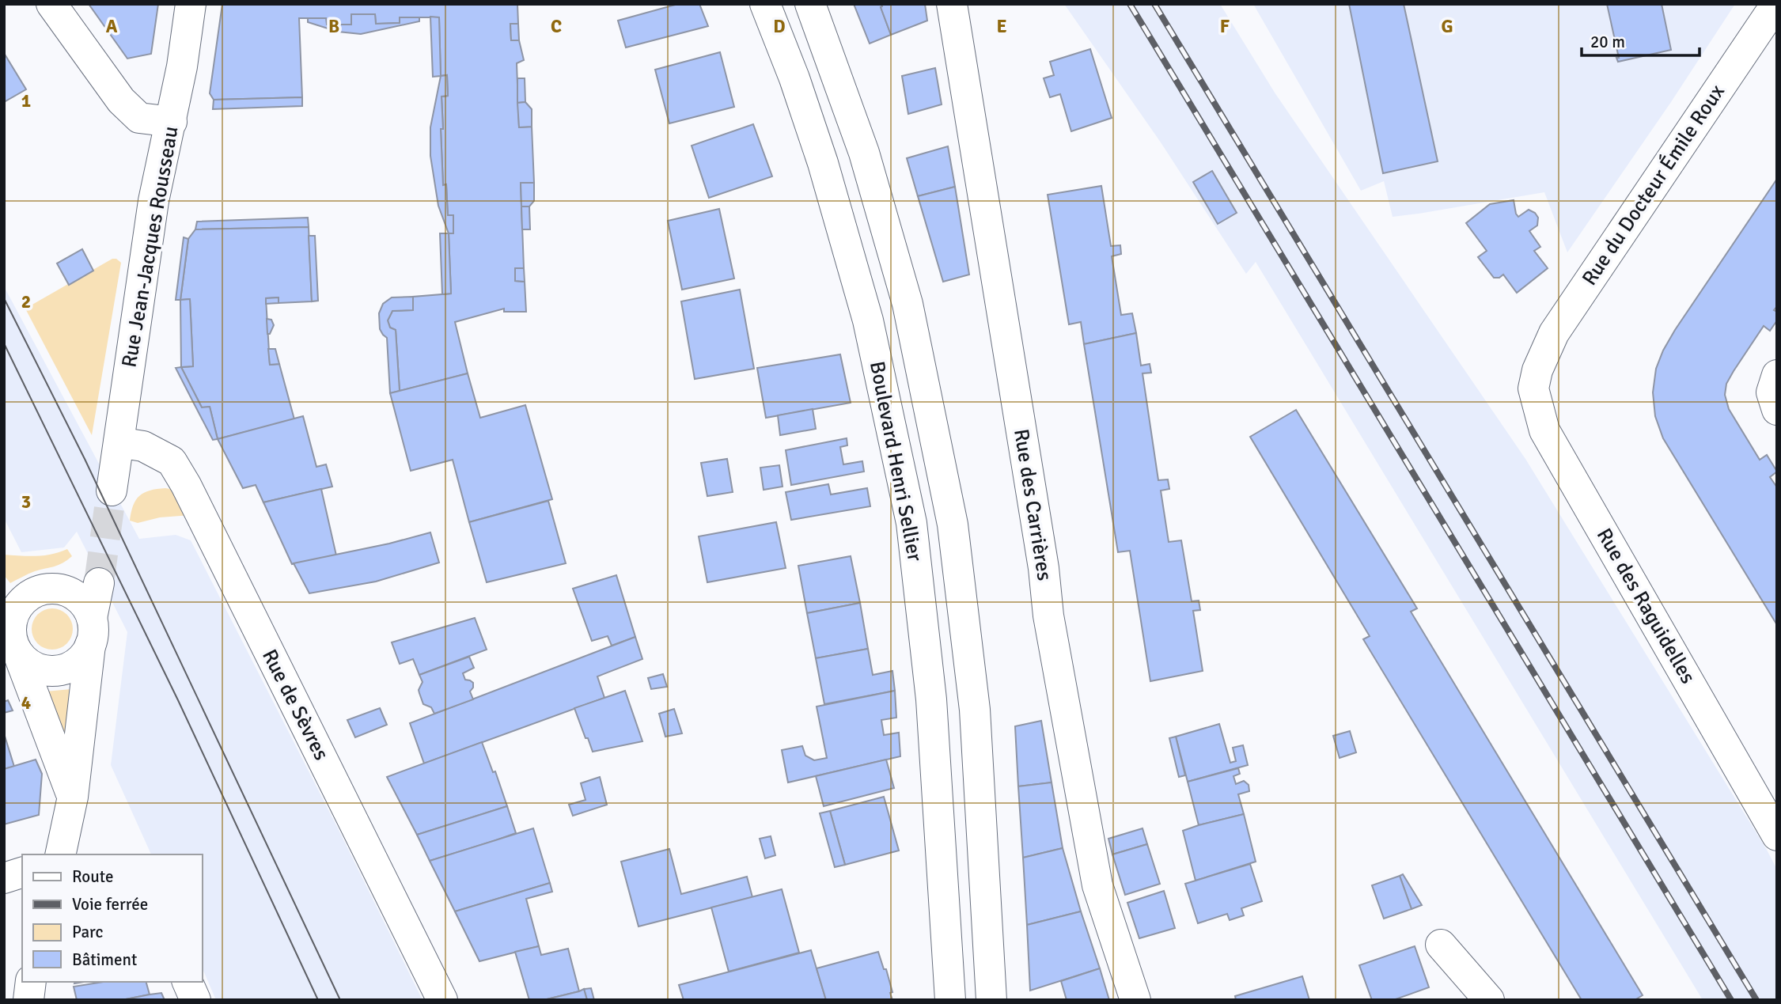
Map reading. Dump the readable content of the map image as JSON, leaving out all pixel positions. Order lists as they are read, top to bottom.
{
  "streets": {
    "street": [
      "Rue du Docteur Émile Roux",
      "Rue Jean-Jacques Rousseau",
      "Boulevard Henri Sellier",
      "Rue des Carrières",
      "Rue des Raguidelles",
      "Rue de Sèvres"
    ]
  },
  "crossings": [
    ["Rue du Docteur Émile Roux", "Rue des Raguidelles"],
    ["Rue Jean-Jacques Rousseau", "Rue de Sèvres"]
  ],
  "legend": [
    "Route",
    "Voie ferrée",
    "Parc",
    "Bâtiment"
  ],
  "scale_bar": "20 m",
  "grid": {
    "columns": [
      "A",
      "B",
      "C",
      "D",
      "E",
      "F",
      "G"
    ],
    "rows": [
      "1",
      "2",
      "3",
      "4"
    ]
  }
}
